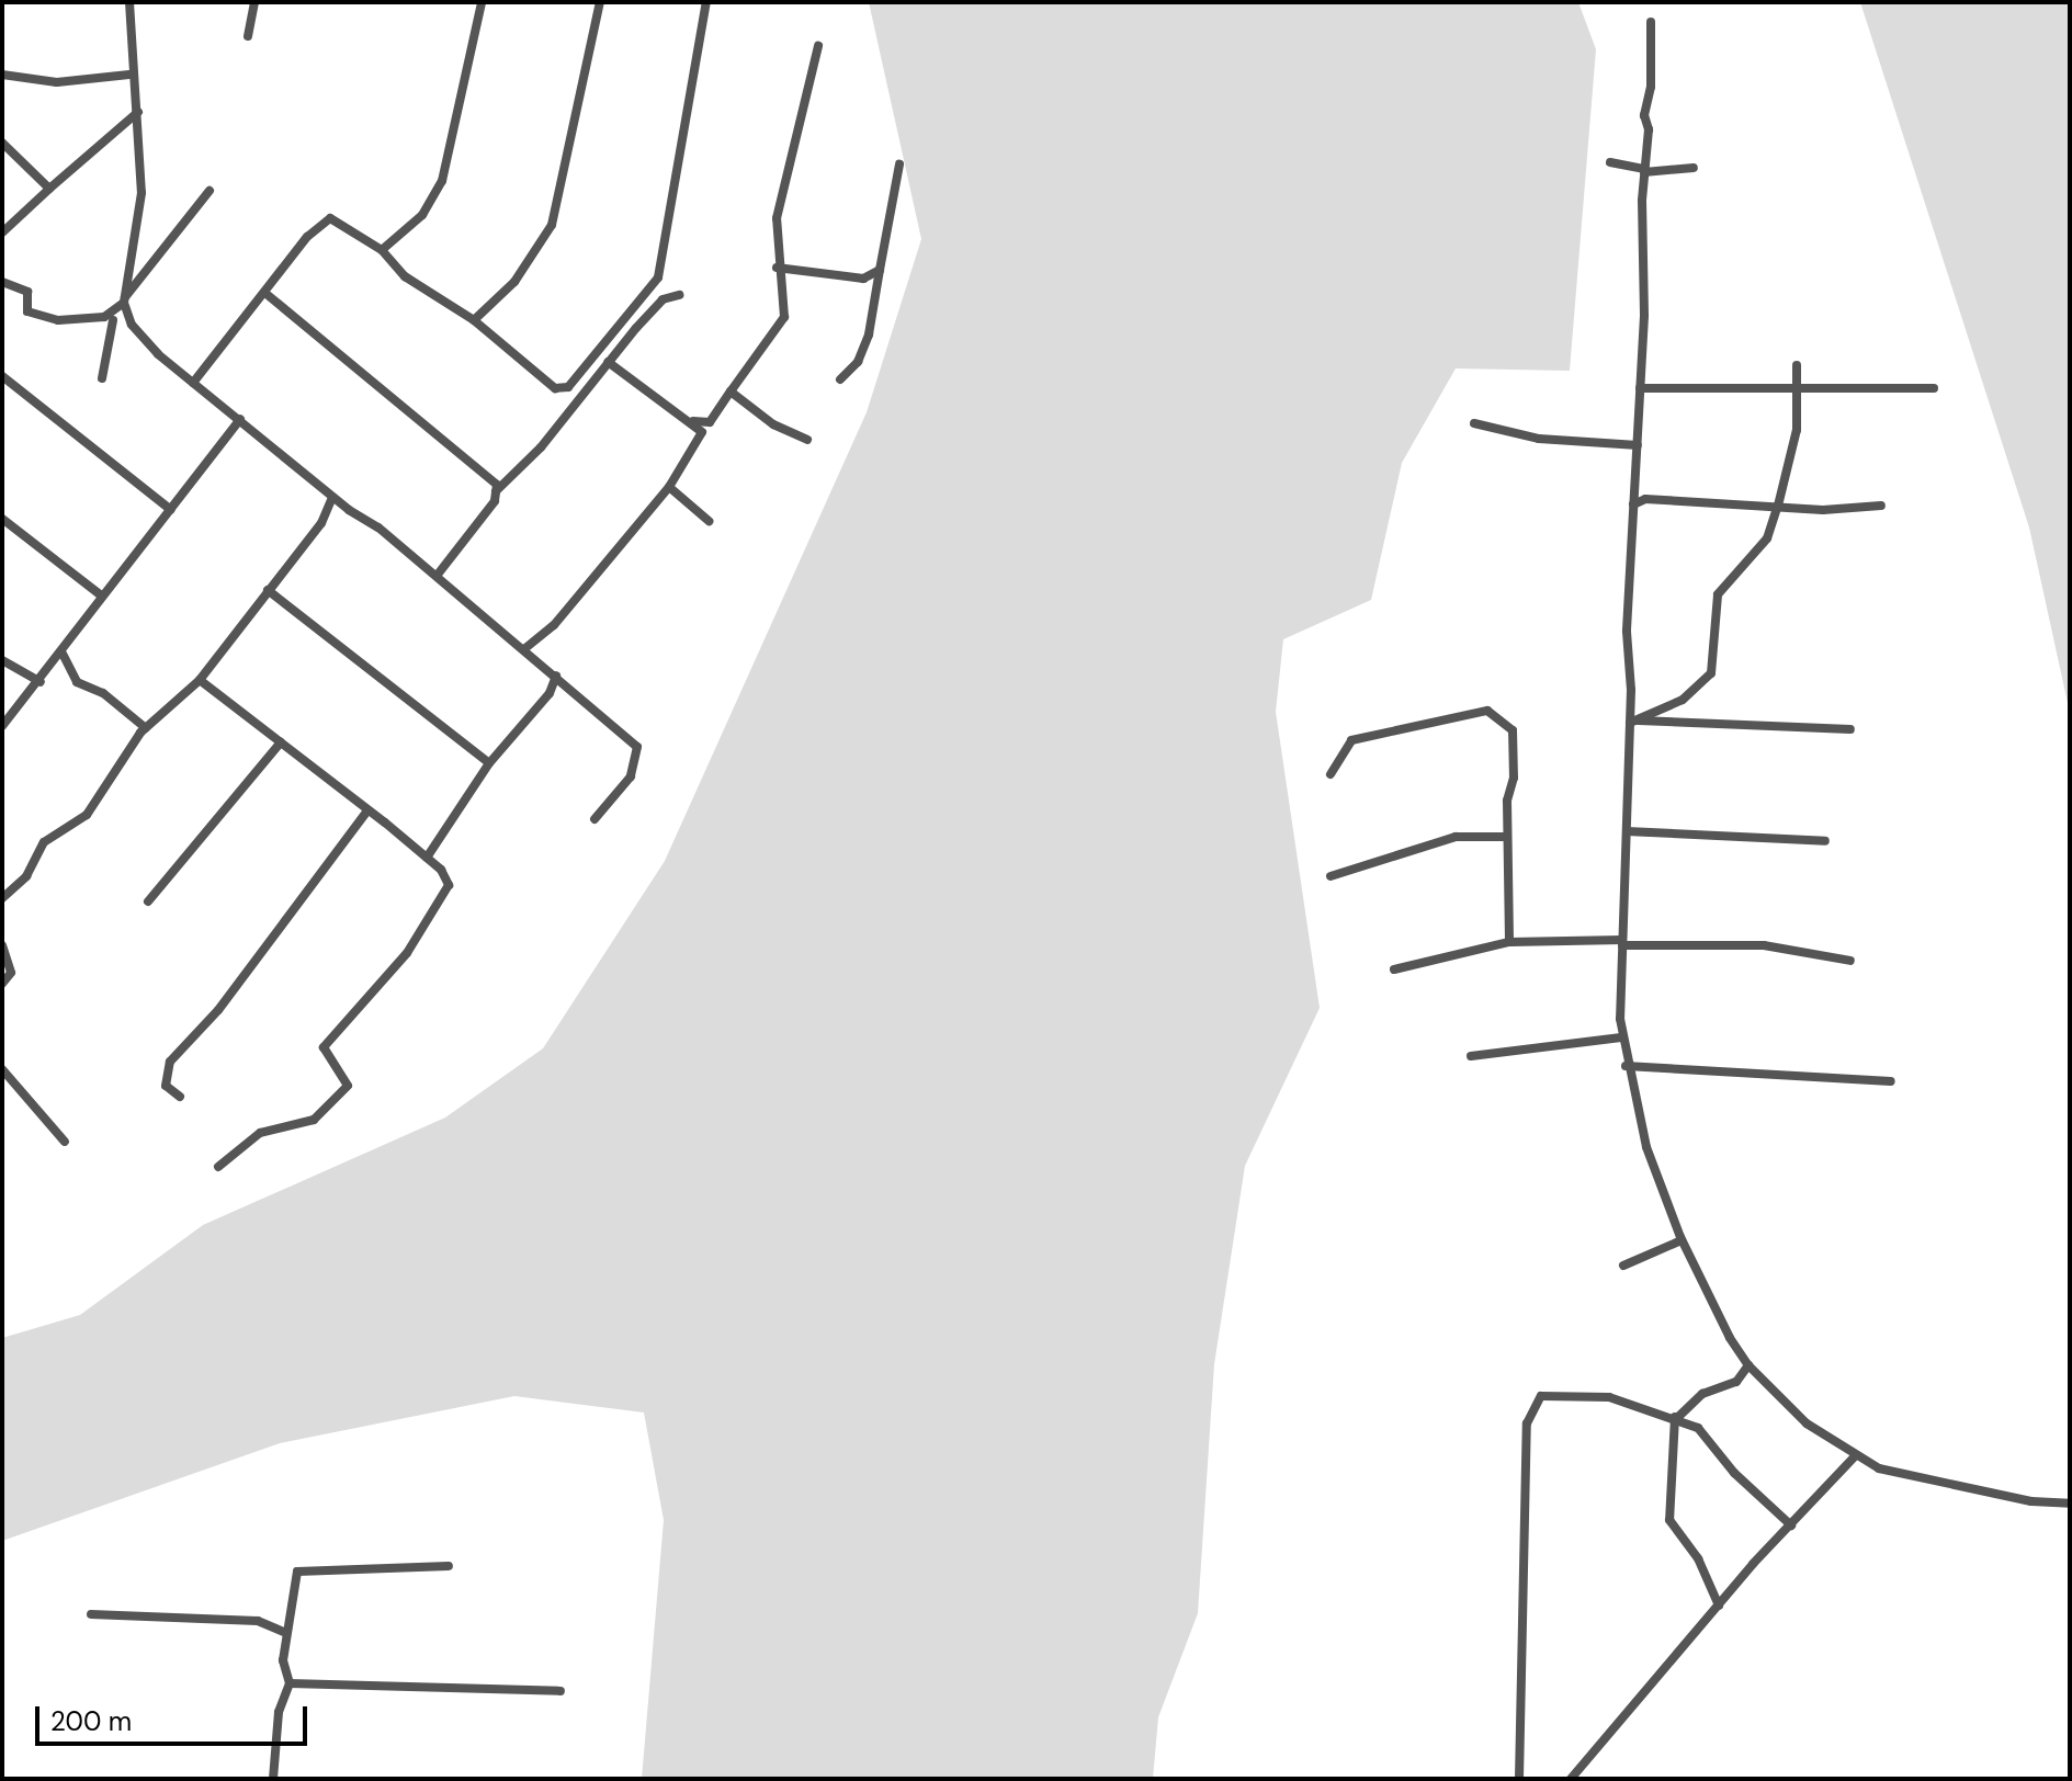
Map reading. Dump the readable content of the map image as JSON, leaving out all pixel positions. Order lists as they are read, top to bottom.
{
  "scale_bar": "200 m"
}
